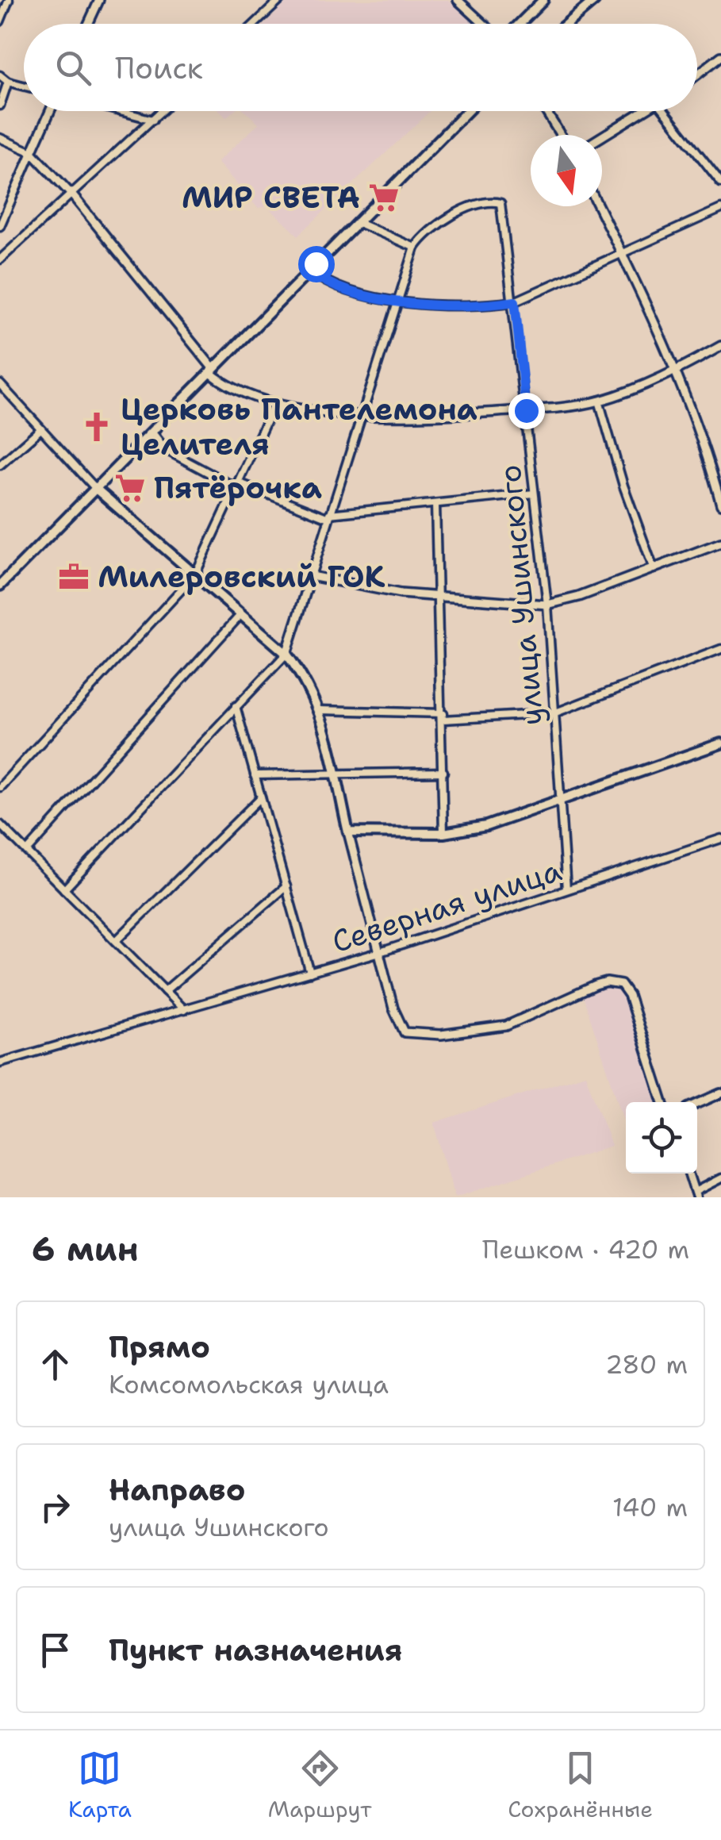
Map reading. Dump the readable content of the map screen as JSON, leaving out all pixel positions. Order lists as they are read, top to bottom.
{
  "streets": {
    "street": ["улица Ушинского", "Северная улица"]
  },
  "crossings": [
    ["улица Ушинского", "Северная улица"]
  ],
  "places": {
    "supermarket": ["МИР СВЕТА", "Пятёрочка"],
    "church": ["Церковь Пантелемона Целителя"],
    "office": ["Милеровский ГОК"]
  },
  "north": "bottom",
  "page": {
    "search": "Поиск",
    "heading": ["6 мин", "Пешком · 420 m"],
    "list": [
      ["Прямо", "Комсомольская улица", "280 m"],
      ["Направо", "улица Ушинского", "140 m"],
      "Пункт назначения"
    ],
    "nav": ["Карта", "Маршрут", "Сохранённые"]
  }
}
